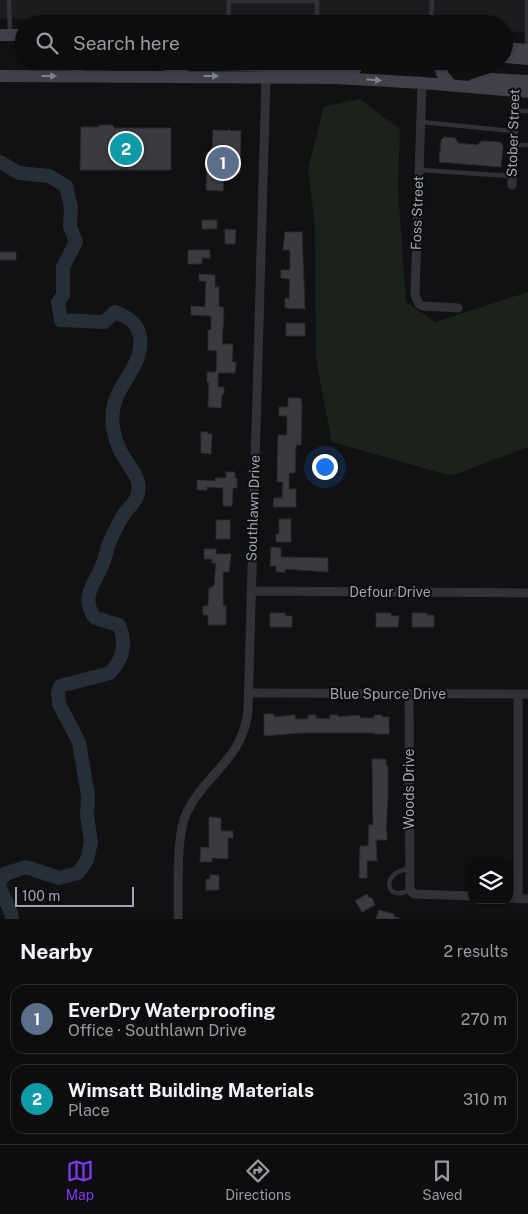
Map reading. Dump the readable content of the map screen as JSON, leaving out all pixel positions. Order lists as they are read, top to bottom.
{
  "streets": {
    "street": [
      "Stober Street",
      "Foss Street",
      "Southlawn Drive",
      "Defour Drive",
      "Blue Spurce Drive",
      "Woods Drive"
    ]
  },
  "crossings": [
    ["Southlawn Drive", "Defour Drive"],
    ["Southlawn Drive", "Blue Spurce Drive"],
    ["Blue Spurce Drive", "Woods Drive"]
  ],
  "scale_bar": "100 m",
  "page": {
    "search": "Search here",
    "pins": ["2", "1"],
    "scale": "100 m",
    "heading": ["Nearby", "2 results"],
    "list": [
      {
        "mark": "1",
        "name": "EverDry Waterproofing",
        "note": "Office · Southlawn Drive",
        "value": "270 m"
      },
      {
        "mark": "2",
        "name": "Wimsatt Building Materials",
        "note": "Place",
        "value": "310 m"
      }
    ],
    "nav": ["Map", "Directions", "Saved"]
  }
}
